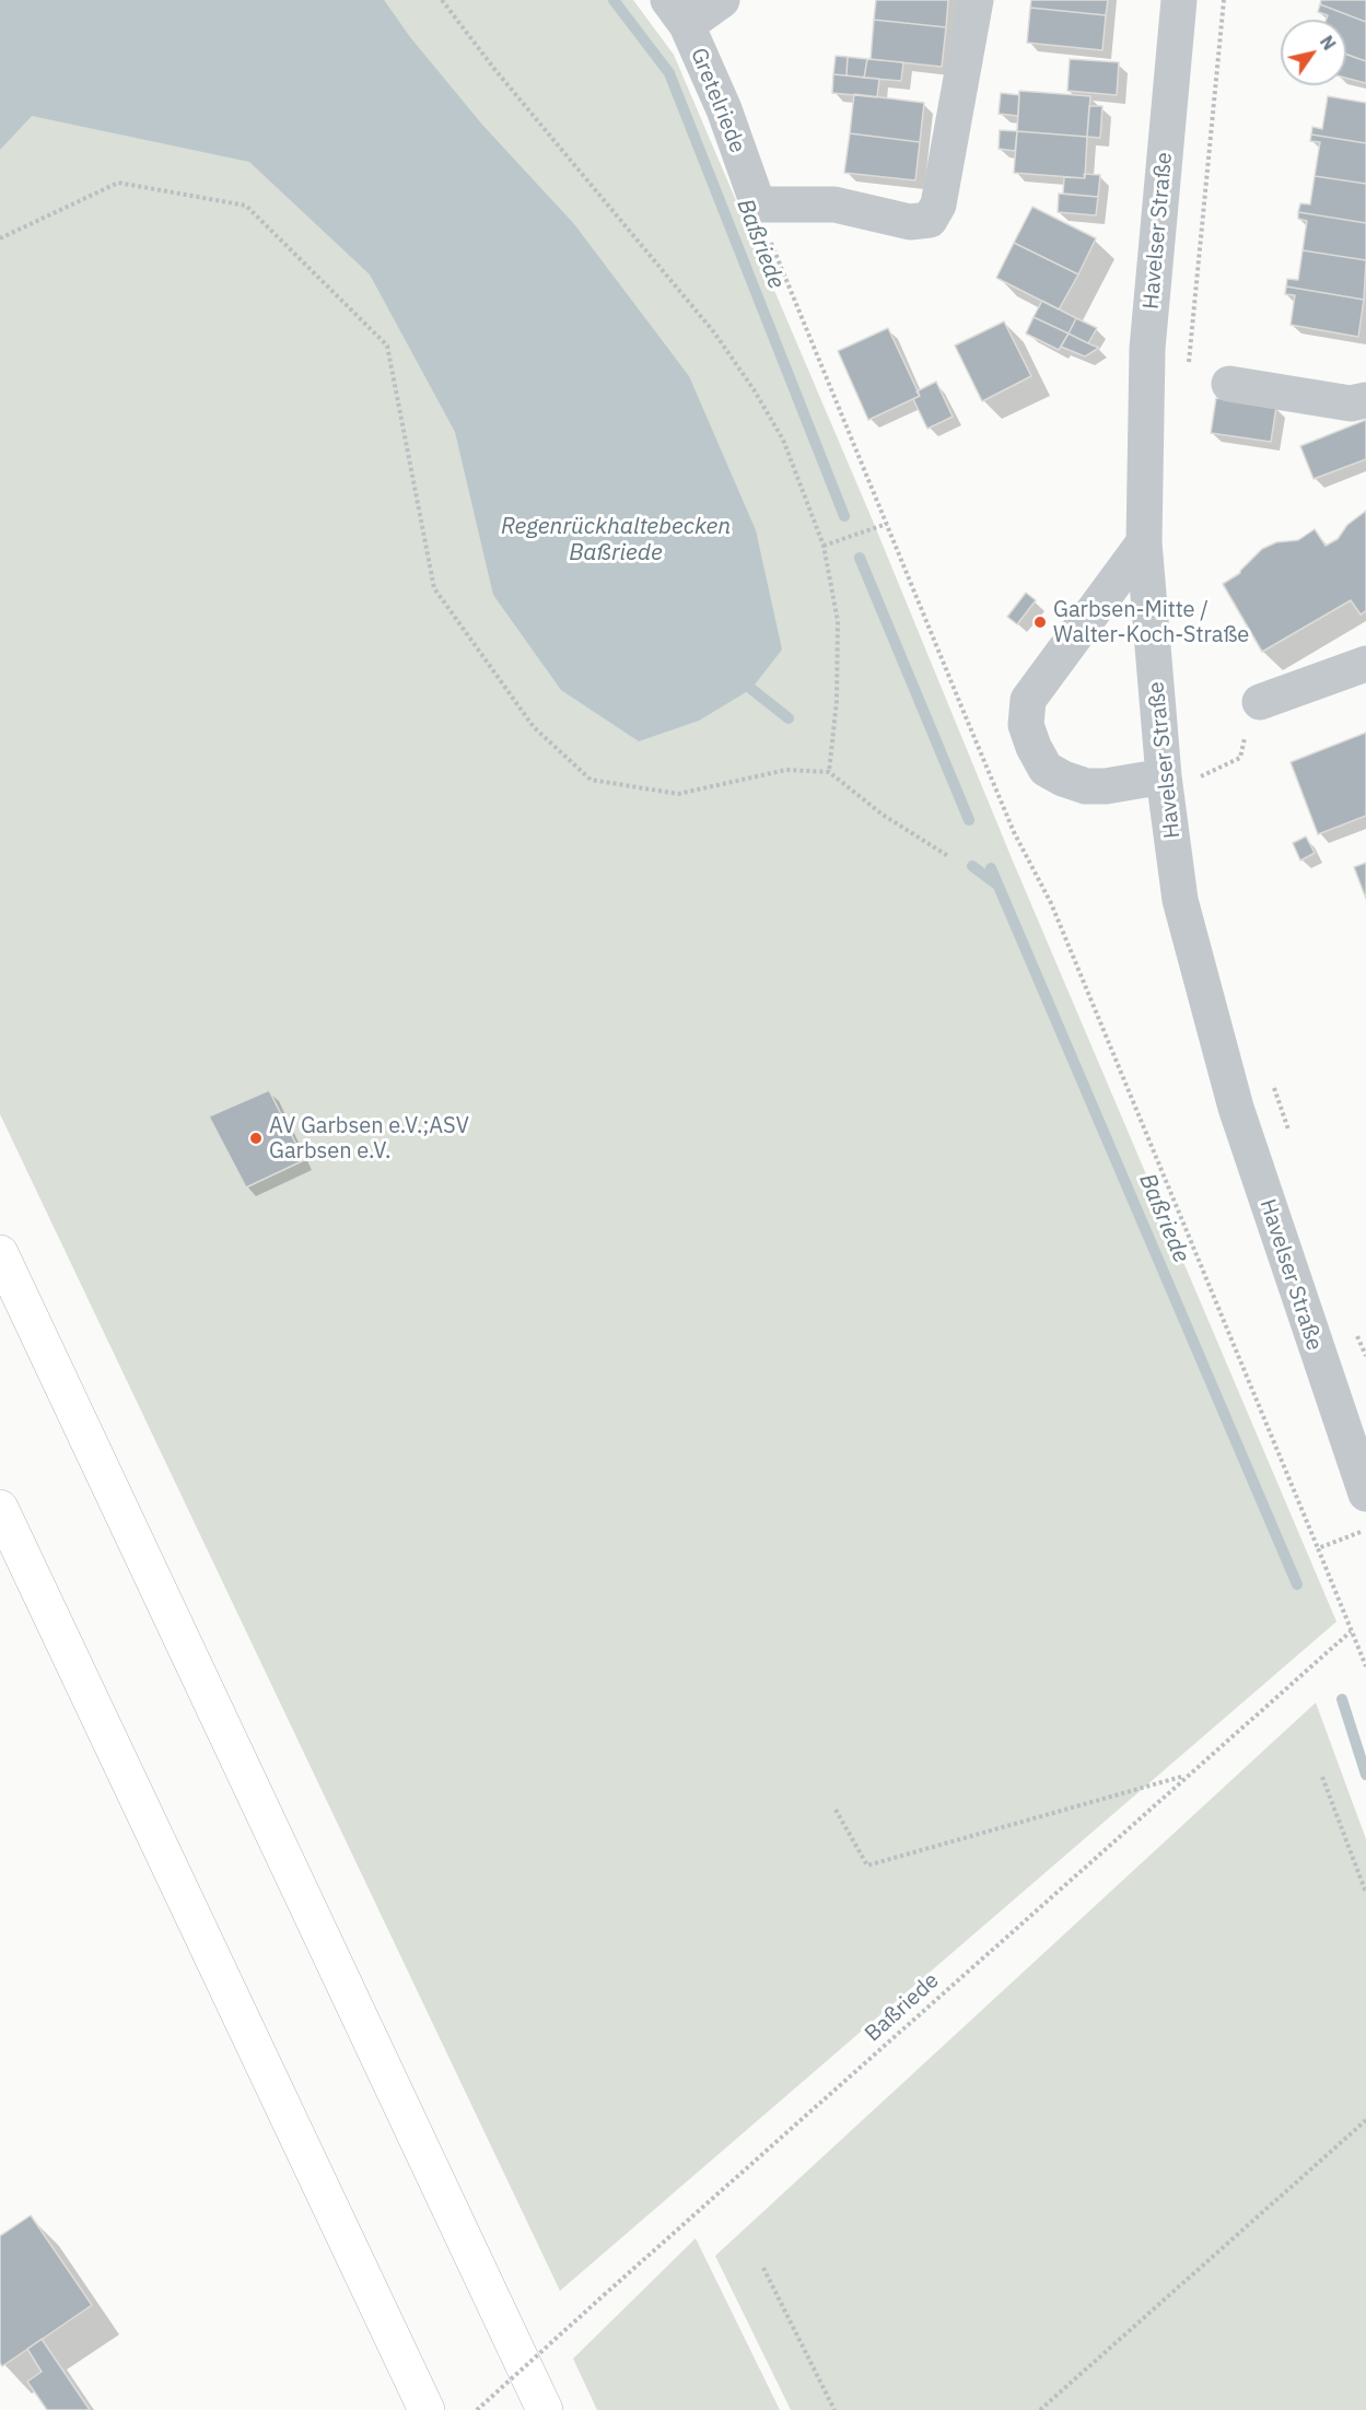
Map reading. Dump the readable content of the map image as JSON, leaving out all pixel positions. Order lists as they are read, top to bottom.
{
  "streets": {
    "street": ["Gretelriede", "Havelser Straße"],
    "path": ["Baßriede"]
  },
  "water": ["Baßriede", "Regenrückhaltebecken Baßriede"],
  "places": ["Garbsen-Mitte / Walter-Koch-Straße", "AV Garbsen e.V.;ASV Garbsen e.V."],
  "north": "top right"
}
